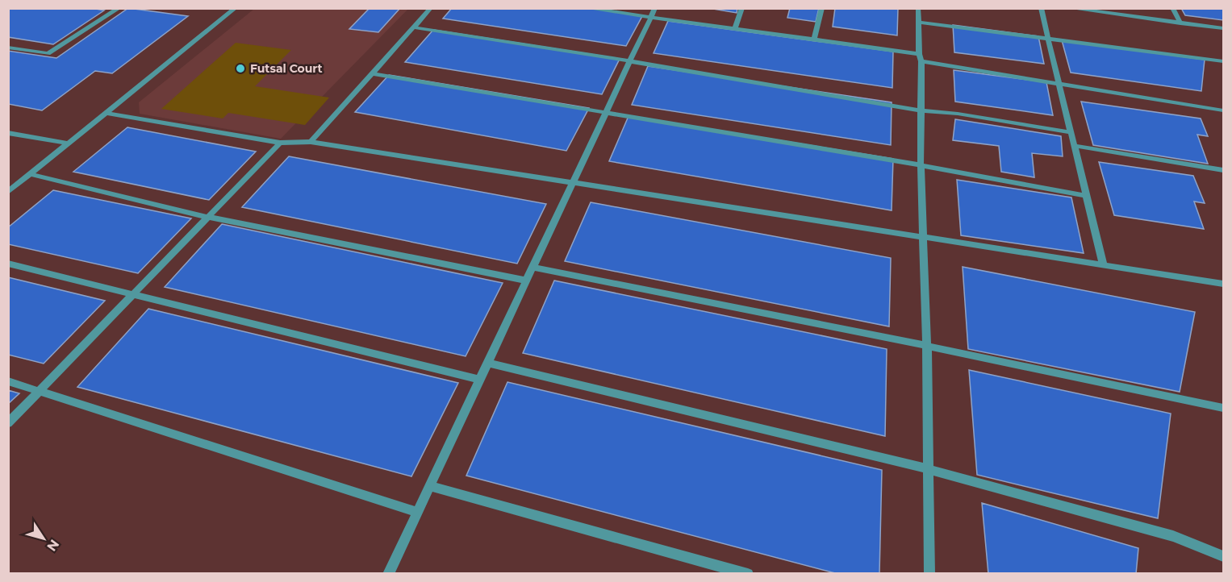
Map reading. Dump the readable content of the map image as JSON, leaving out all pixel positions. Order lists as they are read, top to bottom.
{
  "places": ["Futsal Court"],
  "north": "bottom right"
}
